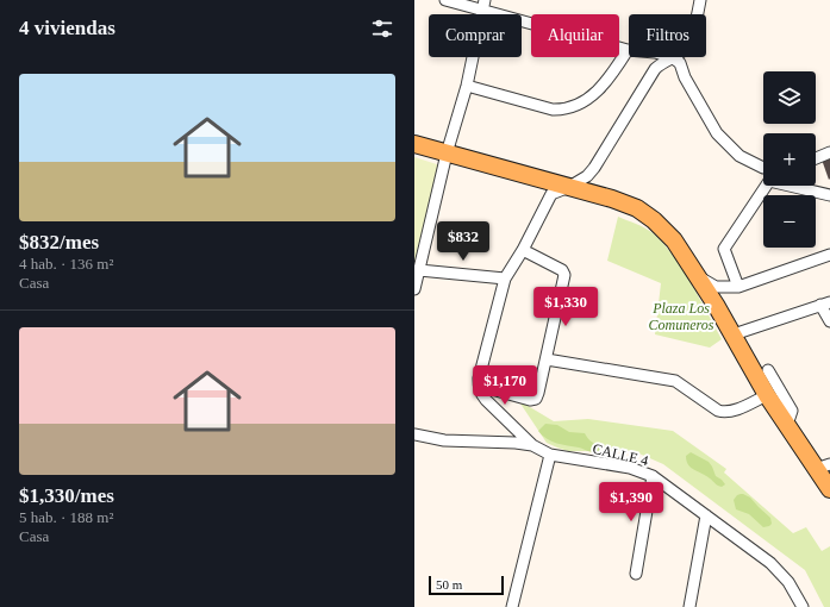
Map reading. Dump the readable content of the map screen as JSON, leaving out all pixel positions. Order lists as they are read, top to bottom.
{
  "streets": {
    "street": ["CALLE 4"]
  },
  "parks": ["Plaza Los Comuneros"],
  "scale_bar": "50 m",
  "page": {
    "heading": "4 viviendas",
    "chip": ["Comprar", "Alquilar", "Filtros"],
    "list": [
      {
        "name": "$832/mes",
        "note": "4 hab. · 136 m² · Casa"
      },
      {
        "name": "$1,330/mes",
        "note": "5 hab. · 188 m² · Casa"
      }
    ],
    "map_buttons": ["+", "−"],
    "price": [
      "$832",
      "$1,330",
      "$1,170",
      "$1,390"
    ],
    "scale": "50 m"
  }
}
